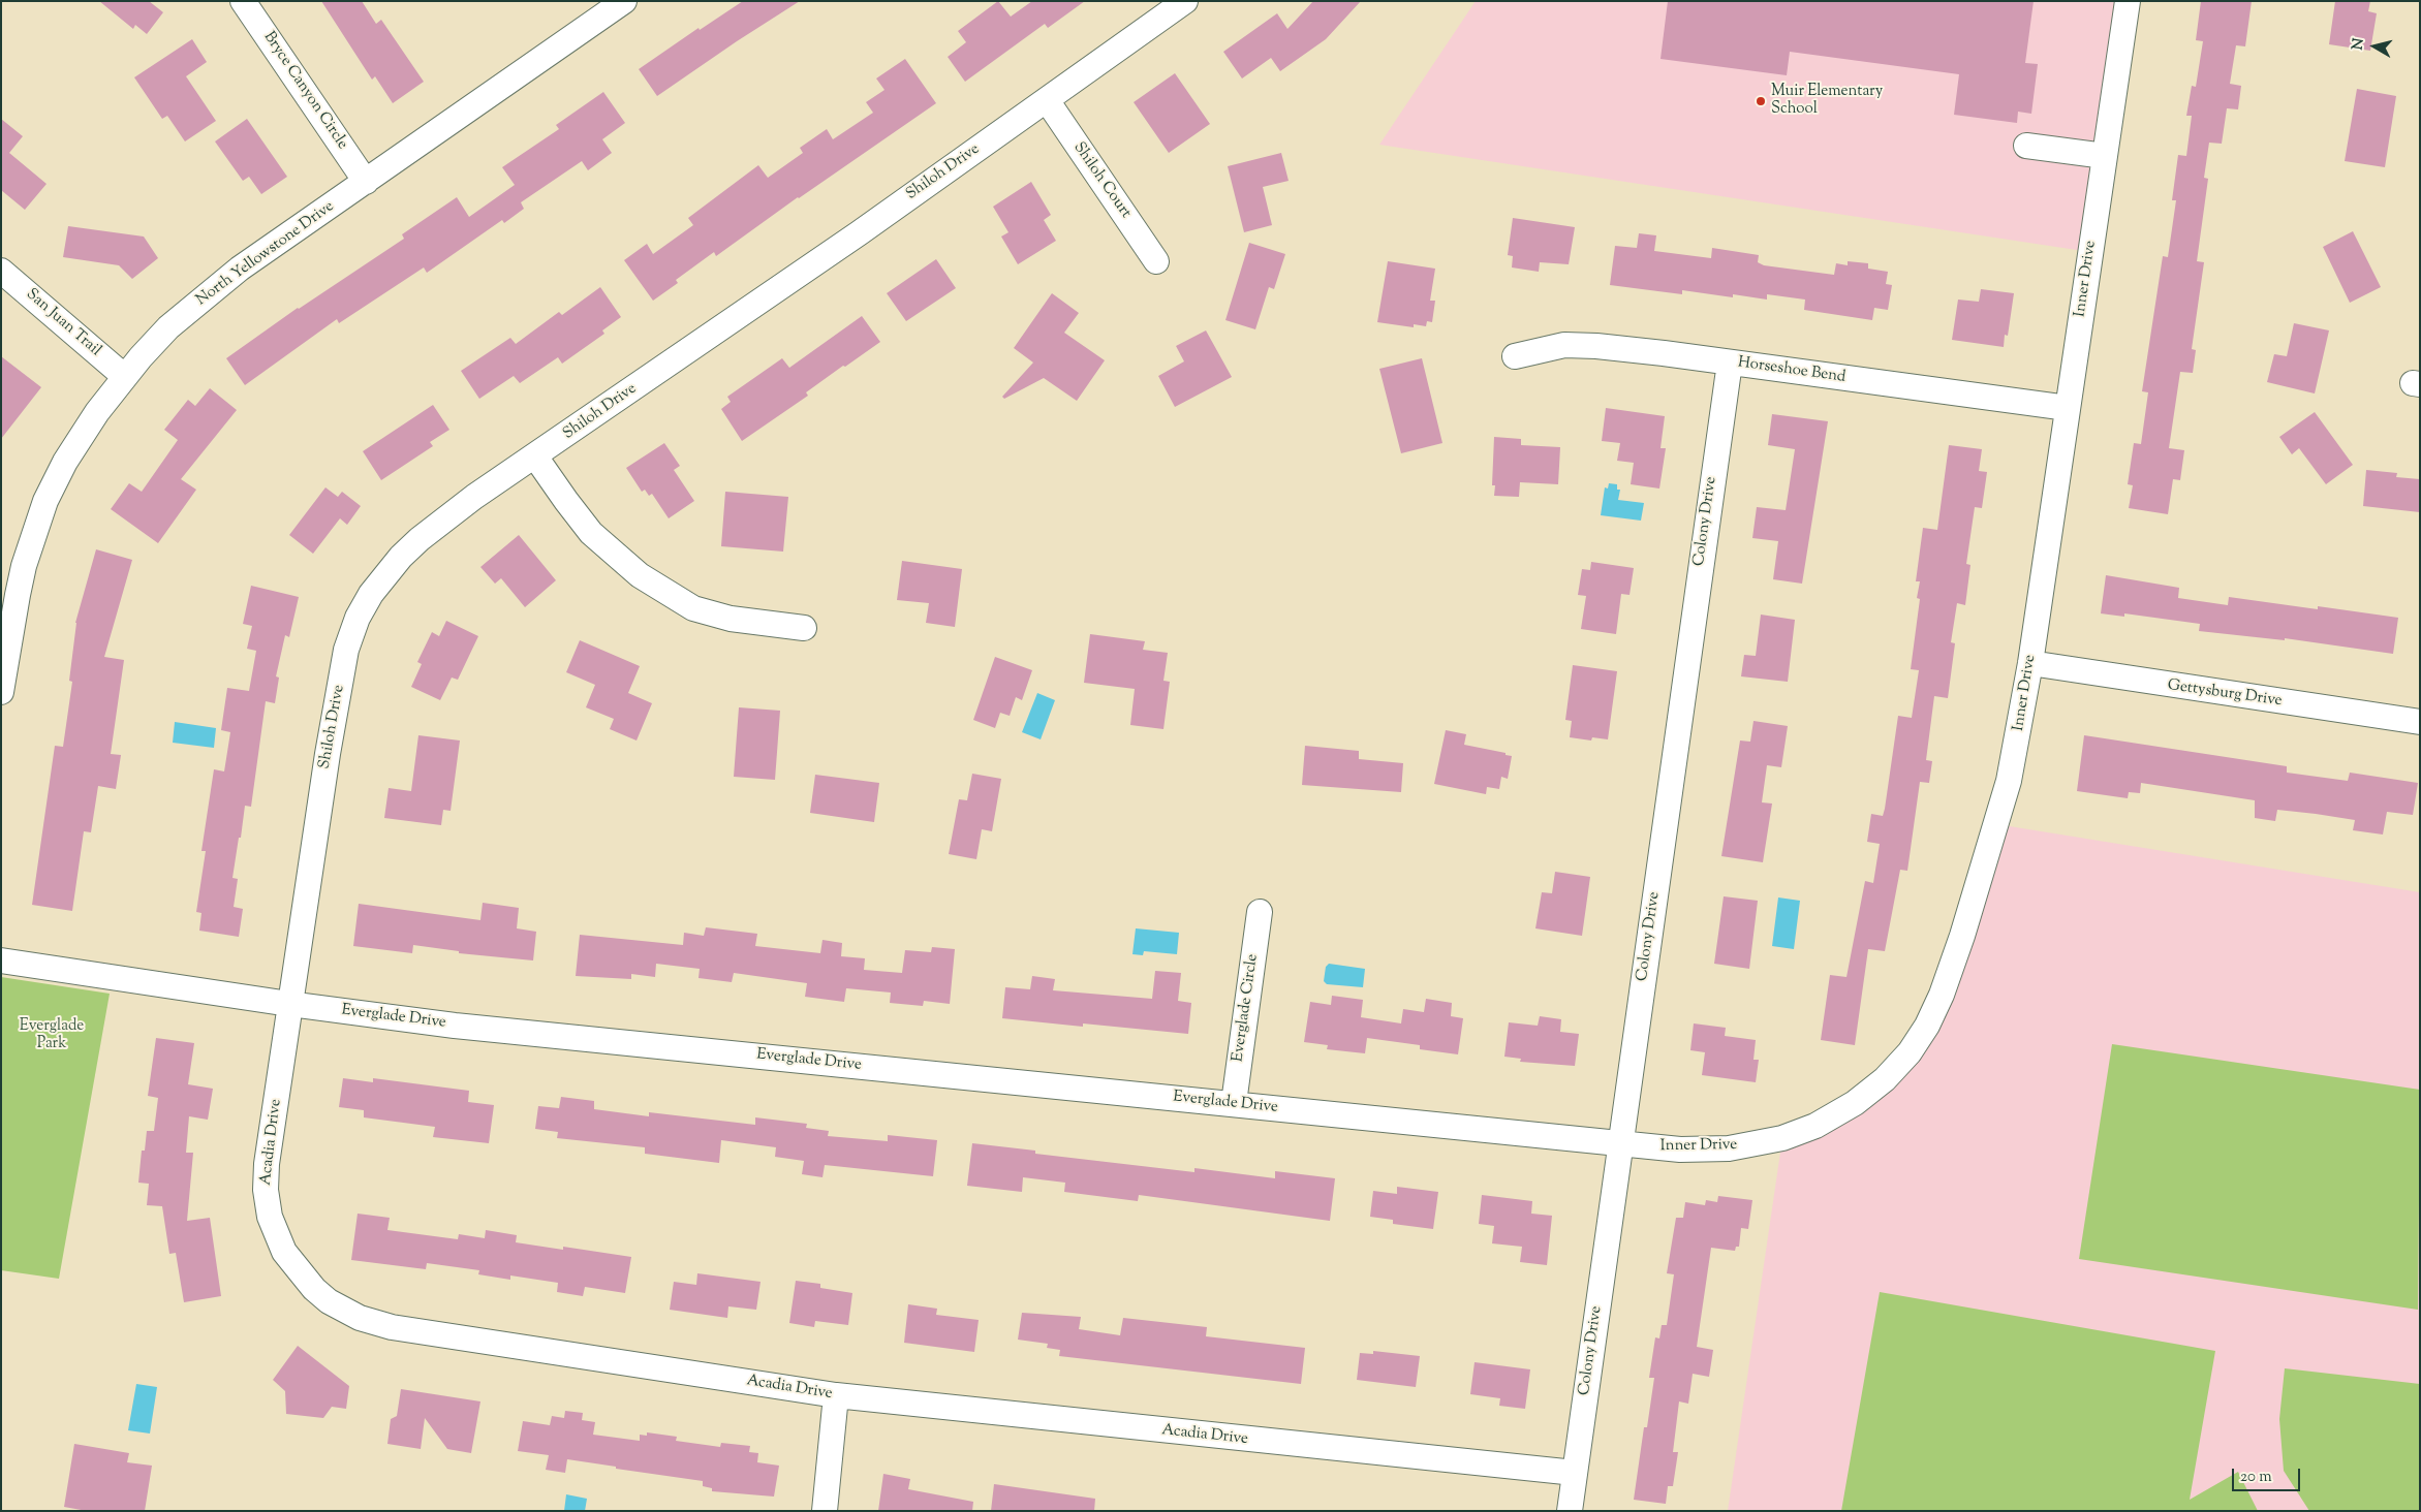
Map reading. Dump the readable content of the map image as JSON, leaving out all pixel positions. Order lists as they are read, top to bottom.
{
  "streets": {
    "street": [
      "Bryce Canyon Circle",
      "Shiloh Drive",
      "Shiloh Court",
      "North Yellowstone Drive",
      "Inner Drive",
      "San Juan Trail",
      "Horseshoe Bend",
      "Colony Drive",
      "Gettysburg Drive",
      "Everglade Circle",
      "Everglade Drive",
      "Acadia Drive"
    ]
  },
  "crossings": [
    ["Bryce Canyon Circle", "North Yellowstone Drive"],
    ["Shiloh Drive", "Shiloh Court"],
    ["Shiloh Drive", "Everglade Drive"],
    ["Shiloh Drive", "Acadia Drive"],
    ["North Yellowstone Drive", "San Juan Trail"],
    ["Inner Drive", "Horseshoe Bend"],
    ["Inner Drive", "Colony Drive"],
    ["Inner Drive", "Gettysburg Drive"],
    ["Inner Drive", "Everglade Drive"],
    ["Horseshoe Bend", "Colony Drive"],
    ["Colony Drive", "Everglade Drive"],
    ["Colony Drive", "Acadia Drive"],
    ["Everglade Circle", "Everglade Drive"],
    ["Everglade Drive", "Acadia Drive"]
  ],
  "parks": ["Everglade Park"],
  "places": ["Muir Elementary School"],
  "scale_bar": "20 m",
  "north": "left"
}
